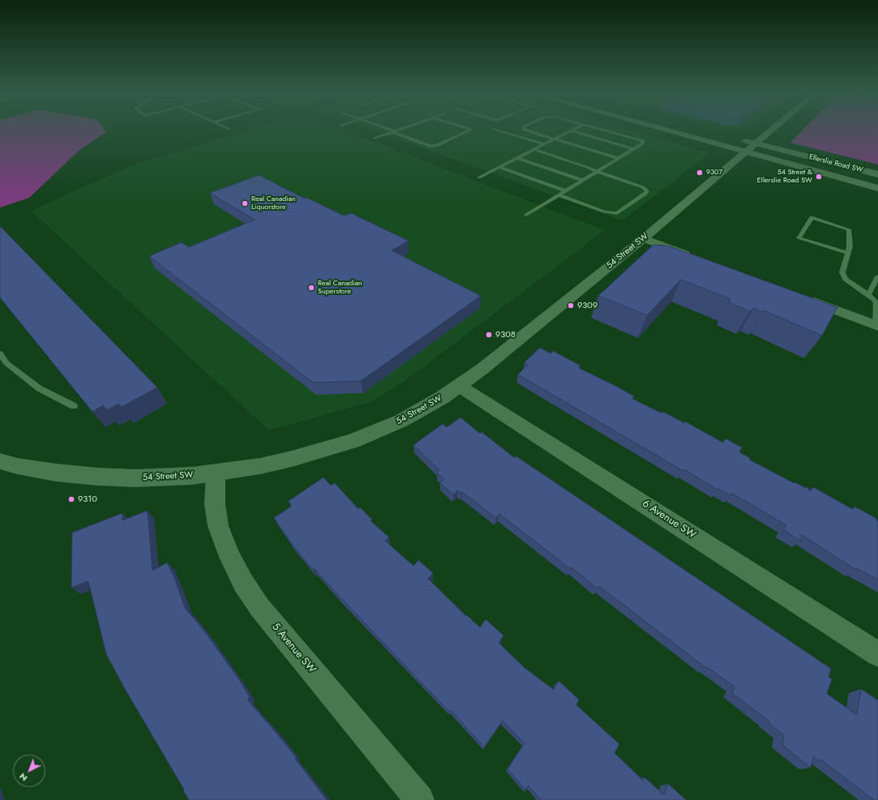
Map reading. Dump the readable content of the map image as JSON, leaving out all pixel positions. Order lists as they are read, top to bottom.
{
  "streets": {
    "street": [
      "Ellerslie Road SW",
      "54 Street SW",
      "6 Avenue SW",
      "5 Avenue SW"
    ]
  },
  "crossings": [
    ["Ellerslie Road SW", "54 Street SW"],
    ["54 Street SW", "6 Avenue SW"],
    ["54 Street SW", "5 Avenue SW"]
  ],
  "places": [
    "9307",
    "54 Street & Ellerslie Road SW",
    "Real Canadian Liquorstore",
    "Real Canadian Superstore",
    "9309",
    "9308",
    "9310"
  ],
  "north": "bottom left"
}
